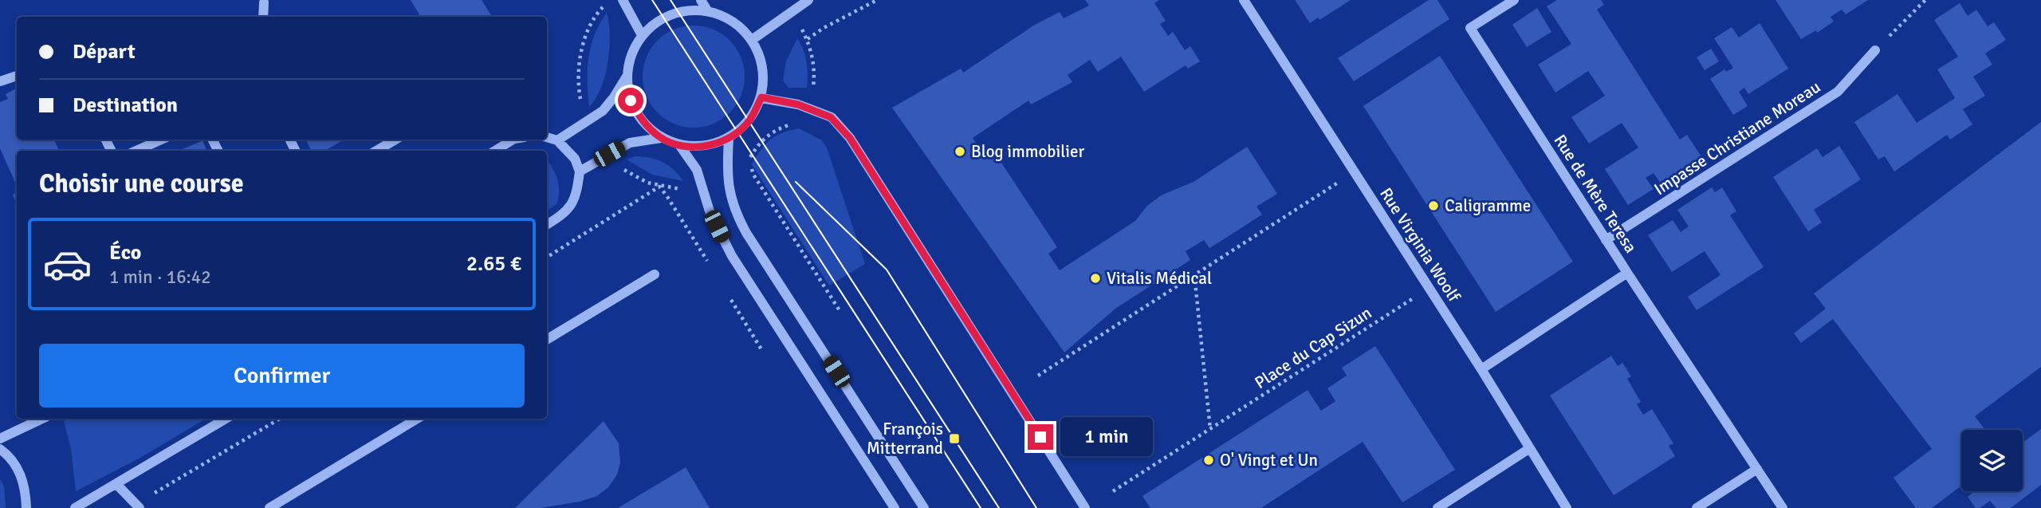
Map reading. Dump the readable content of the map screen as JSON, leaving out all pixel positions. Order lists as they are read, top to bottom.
{
  "streets": {
    "street": ["Impasse Christiane Moreau", "Rue de Mère Teresa", "Rue Virginia Woolf"],
    "path": ["Place du Cap Sizun"]
  },
  "crossings": [
    ["Impasse Christiane Moreau", "Rue de Mère Teresa"],
    ["Rue de Mère Teresa", "Rue Virginia Woolf"],
    ["Rue Virginia Woolf", "Place du Cap Sizun"]
  ],
  "places": {
    "other": [
      "Blog immobilier",
      "Caligramme",
      "Vitalis Médical",
      "O' Vingt et Un"
    ],
    "transit": ["François Mitterrand"]
  },
  "page": {
    "banner": ["Départ", "Destination"],
    "heading": "Choisir une course",
    "list": [
      {
        "name": "Éco",
        "note": "1 min · 16:42",
        "value": "2.65 €"
      }
    ],
    "buttons": "Confirmer",
    "bubble": "1 min"
  }
}
